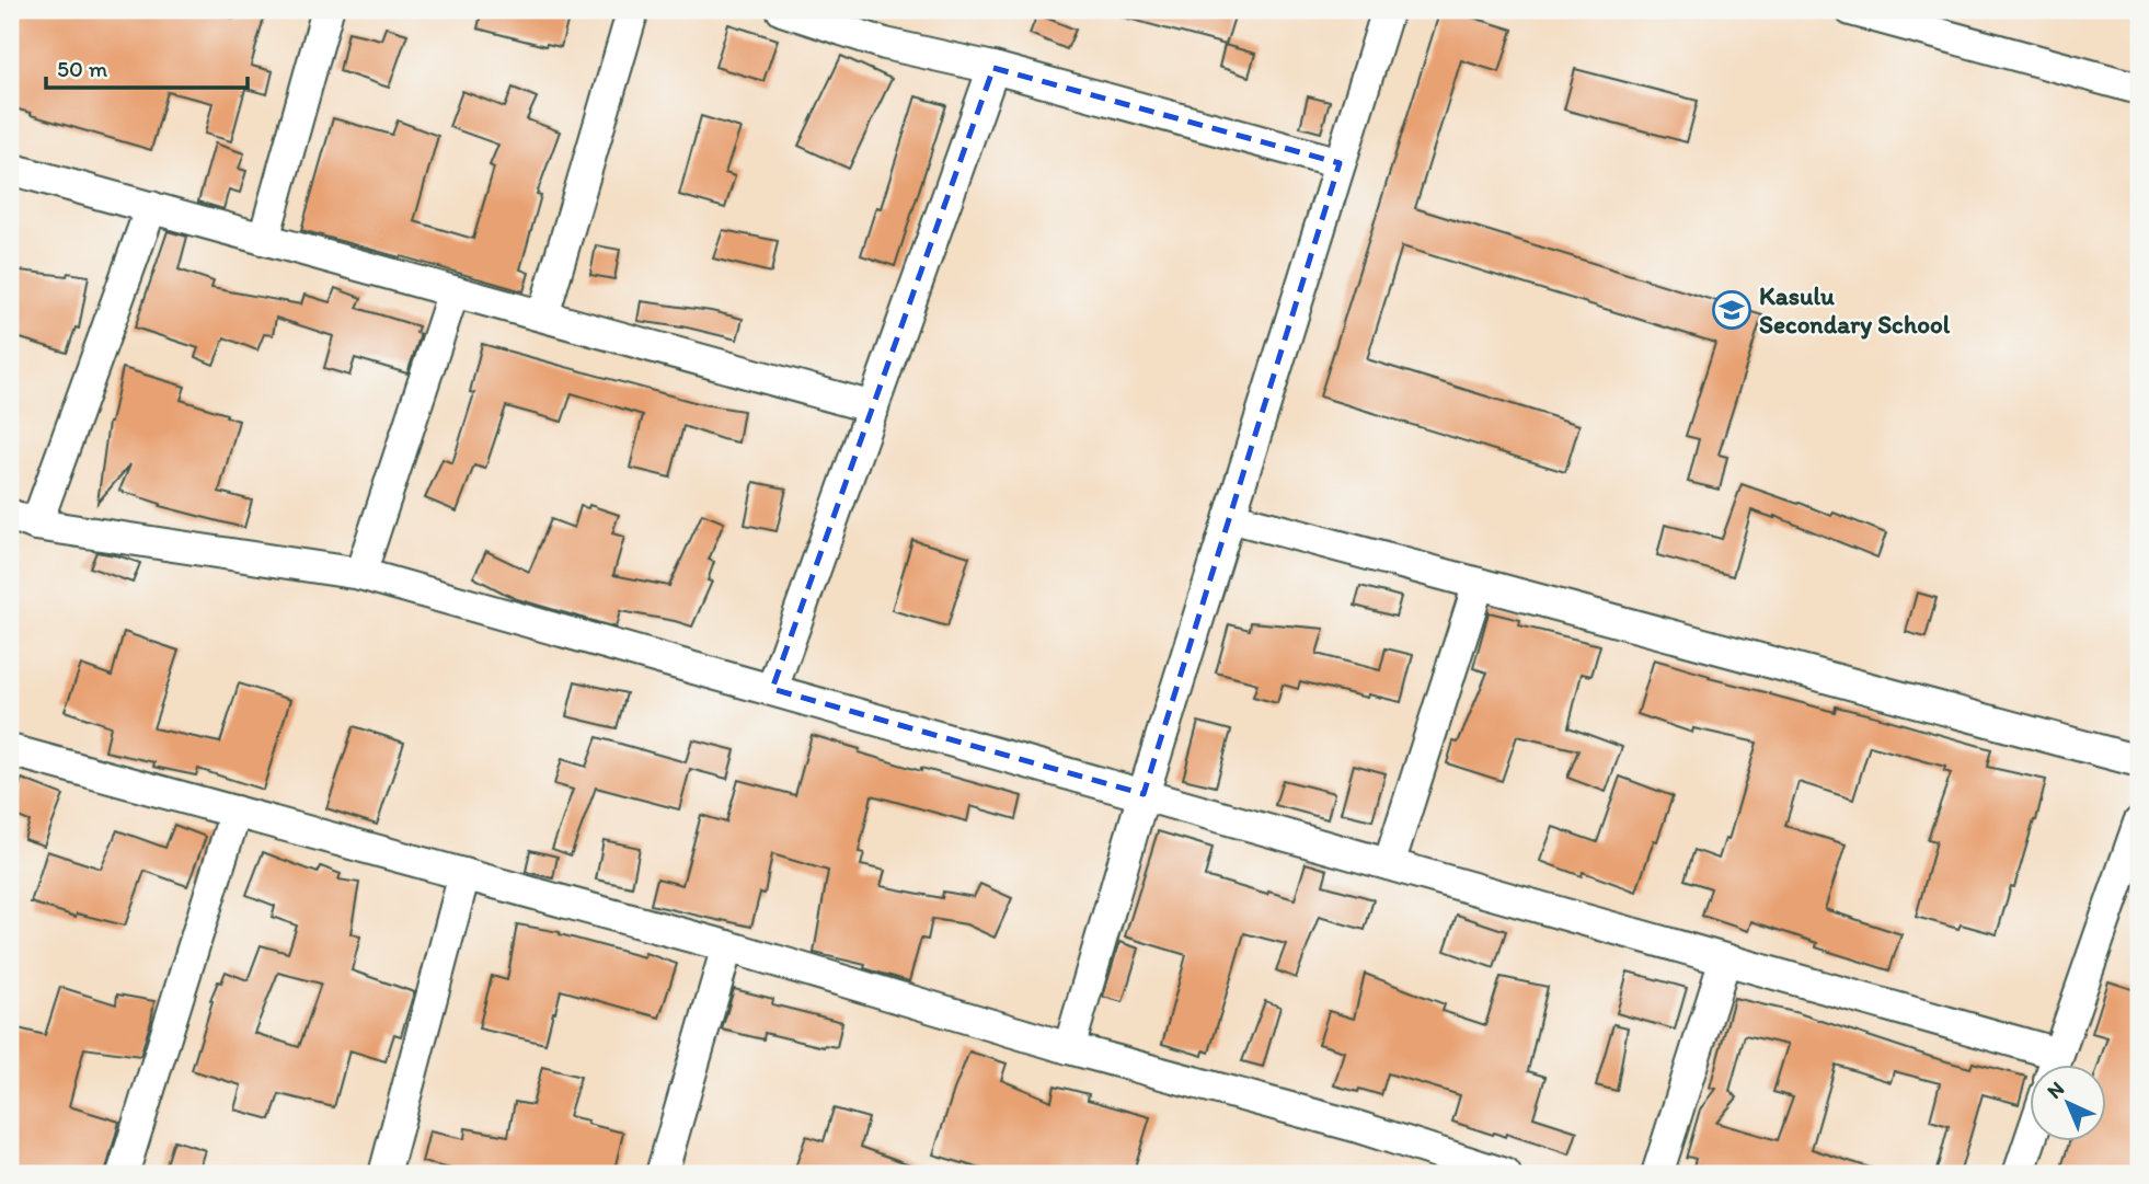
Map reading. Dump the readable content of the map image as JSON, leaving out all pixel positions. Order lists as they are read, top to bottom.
{
  "places": {
    "school or university": ["Kasulu Secondary School"]
  },
  "scale_bar": "50 m",
  "north": "top left"
}
